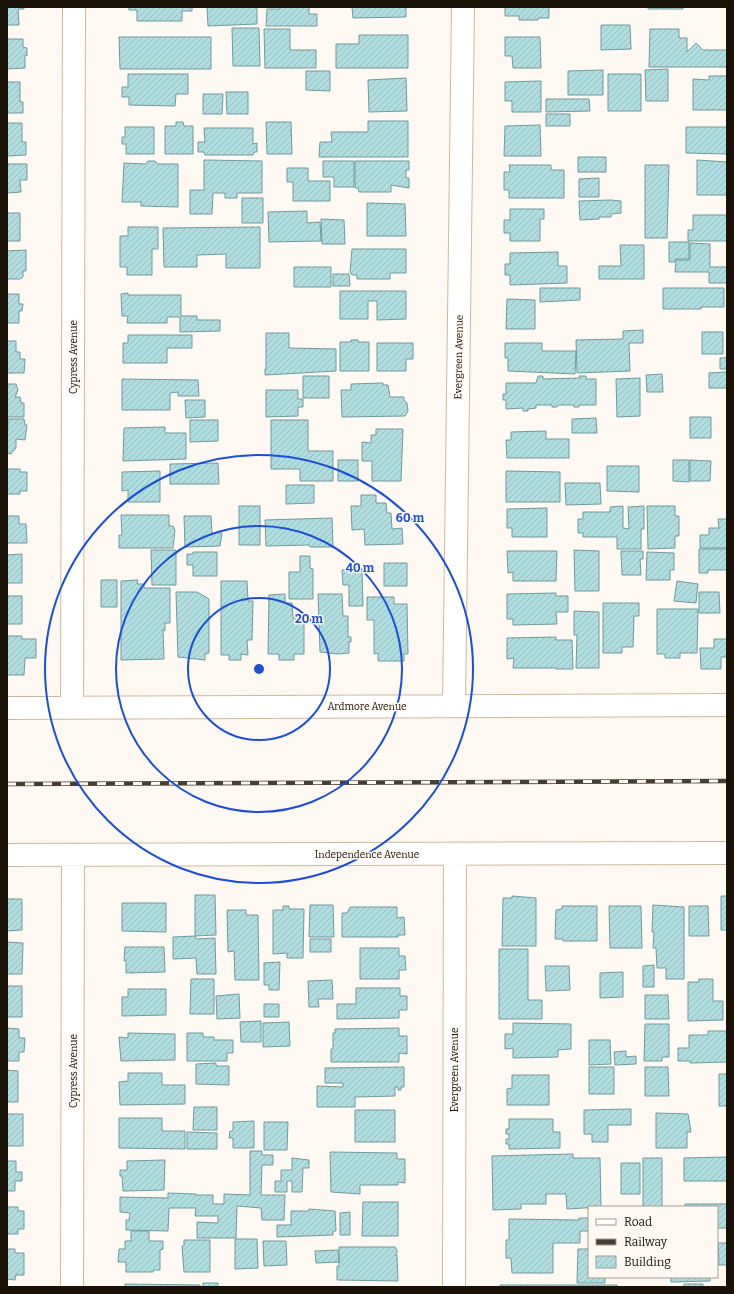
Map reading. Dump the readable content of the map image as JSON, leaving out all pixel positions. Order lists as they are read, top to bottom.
{
  "streets": {
    "street": [
      "Cypress Avenue",
      "Evergreen Avenue",
      "Ardmore Avenue",
      "Independence Avenue"
    ]
  },
  "crossings": [
    ["Cypress Avenue", "Ardmore Avenue"],
    ["Cypress Avenue", "Independence Avenue"],
    ["Evergreen Avenue", "Ardmore Avenue"],
    ["Evergreen Avenue", "Independence Avenue"]
  ],
  "legend": ["Road", "Railway", "Building"],
  "rings": ["60 m", "40 m", "20 m"]
}
